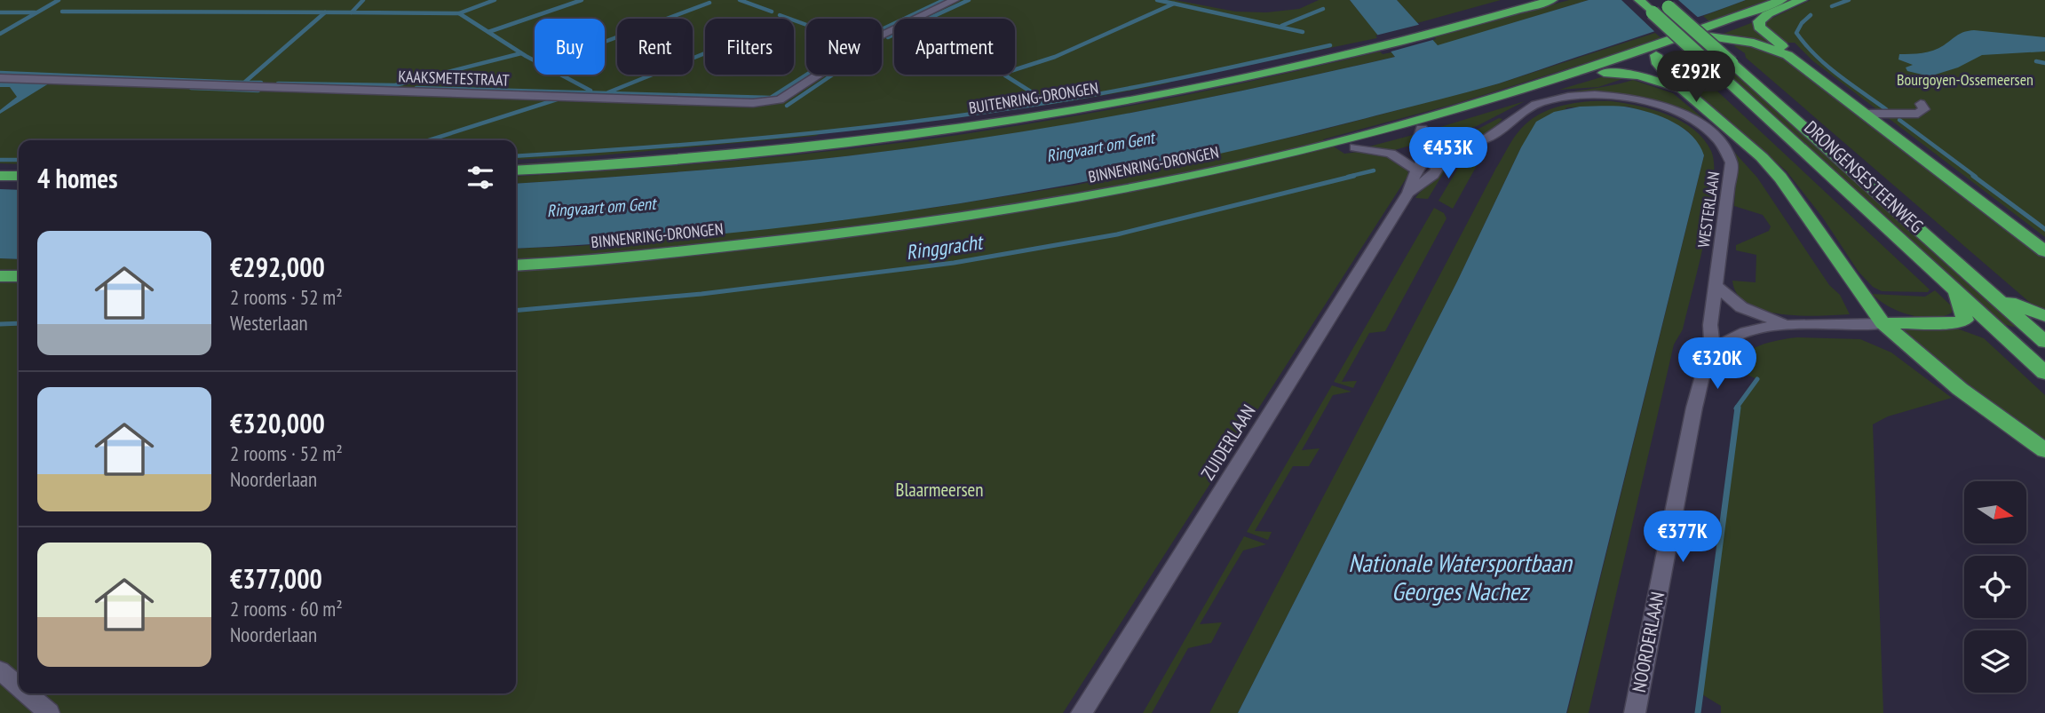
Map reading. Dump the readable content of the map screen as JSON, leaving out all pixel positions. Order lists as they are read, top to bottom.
{
  "streets": {
    "highway": ["BUITENRING-DRONGEN", "BINNENRING-DRONGEN", "DRONGENSESTEENWEG"],
    "street": [
      "KAAKSMETESTRAAT",
      "WESTERLAAN",
      "ZUIDERLAAN",
      "NOORDERLAAN"
    ]
  },
  "crossings": [
    ["WESTERLAAN", "ZUIDERLAAN"],
    ["WESTERLAAN", "NOORDERLAAN"]
  ],
  "water": ["Ringvaart om Gent", "Ringgracht", "Nationale Watersportbaan Georges Nachez"],
  "parks": ["Bourgoyen-Ossemeersen", "Blaarmeersen"],
  "north": "right",
  "page": {
    "chip": [
      "Buy",
      "Rent",
      "Filters",
      "New",
      "Apartment"
    ],
    "price": [
      "€292K",
      "€453K",
      "€320K",
      "€377K"
    ],
    "heading": "4 homes",
    "list": [
      {
        "name": "€292,000",
        "note": "2 rooms · 52 m² · Westerlaan"
      },
      {
        "name": "€320,000",
        "note": "2 rooms · 52 m² · Noorderlaan"
      },
      {
        "name": "€377,000",
        "note": "2 rooms · 60 m² · Noorderlaan"
      }
    ]
  }
}
